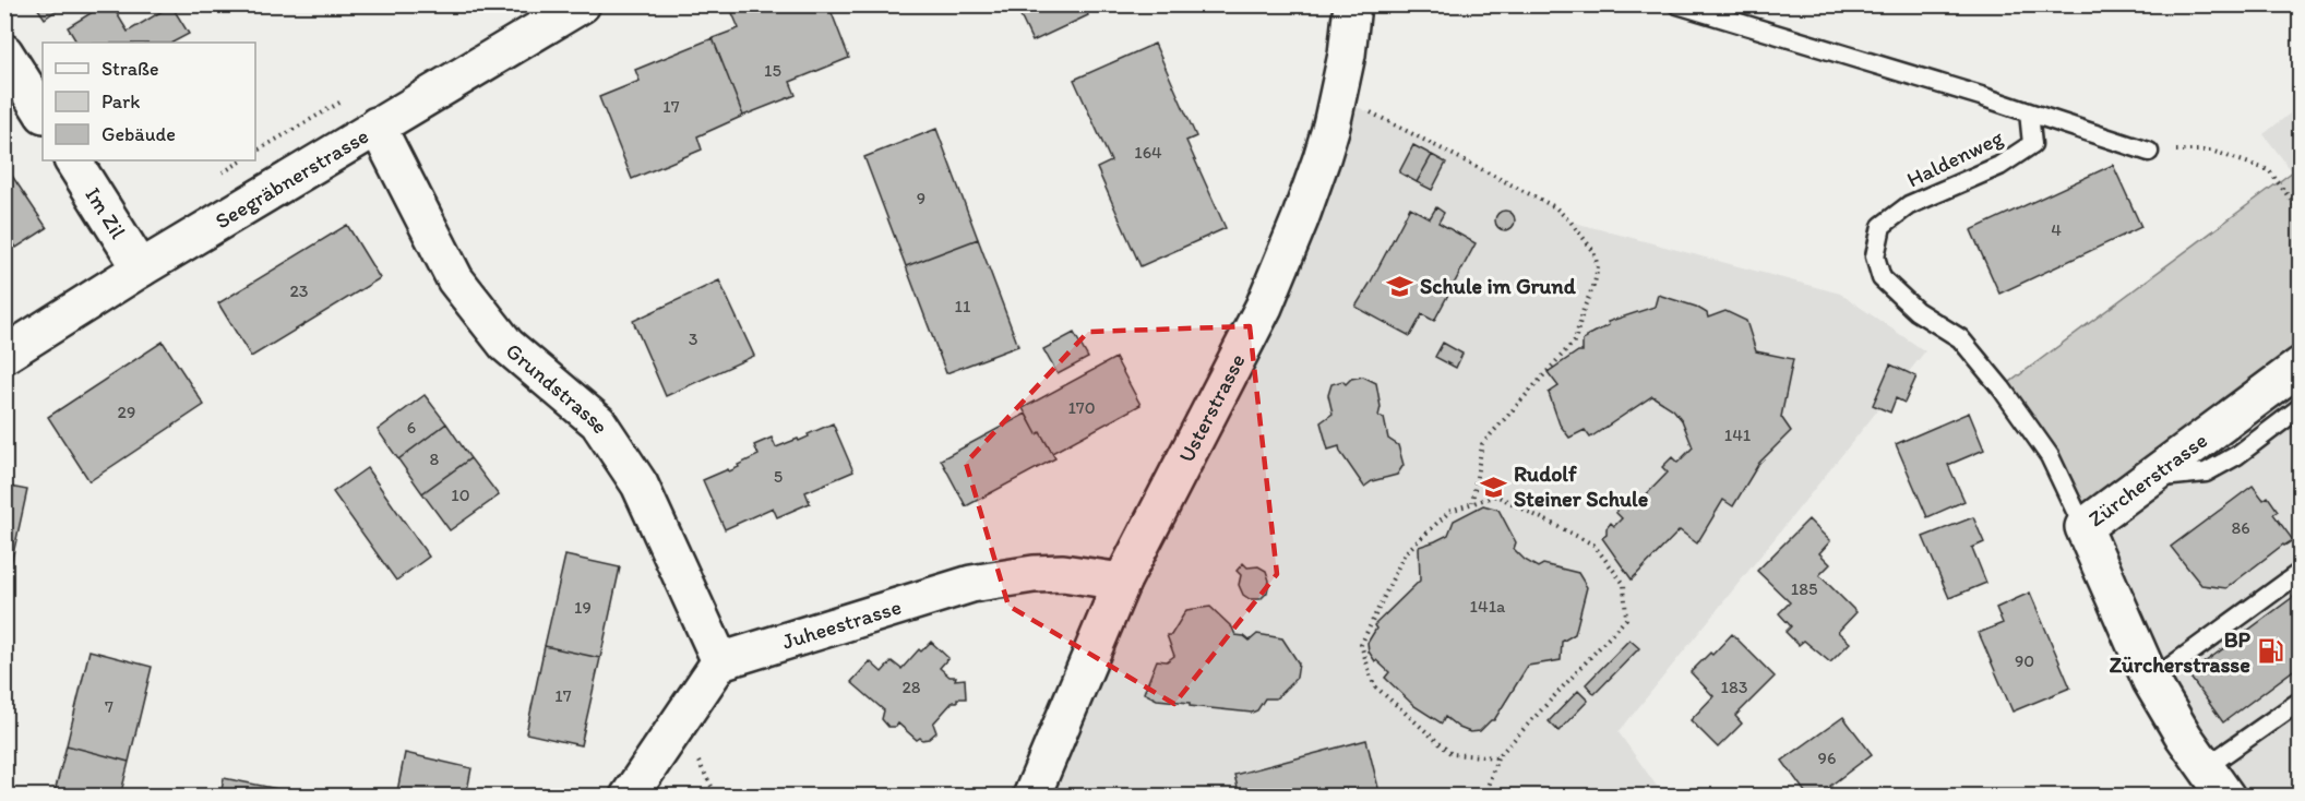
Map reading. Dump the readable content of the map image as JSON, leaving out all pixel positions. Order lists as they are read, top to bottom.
{
  "streets": {
    "street": [
      "Seegräbnerstrasse",
      "Im Zil",
      "Grundstrasse",
      "Usterstrasse",
      "Zürcherstrasse",
      "Juheestrasse"
    ],
    "lane": ["Haldenweg"]
  },
  "crossings": [
    ["Haldenweg", "Zürcherstrasse"],
    ["Seegräbnerstrasse", "Im Zil"],
    ["Seegräbnerstrasse", "Grundstrasse"],
    ["Grundstrasse", "Juheestrasse"],
    ["Usterstrasse", "Juheestrasse"]
  ],
  "places": {
    "school or university": ["Schule im Grund", "Rudolf Steiner Schule"],
    "fuel station": ["BP Zürcherstrasse"]
  },
  "house_numbers": [
    "15",
    "17",
    "164",
    "9",
    "4",
    "23",
    "11",
    "3",
    "170",
    "29",
    "6",
    "141",
    "8",
    "5",
    "10",
    "86",
    "185",
    "141a",
    "19",
    "90",
    "28",
    "183",
    "17",
    "7",
    "96"
  ],
  "legend": ["Straße", "Park", "Gebäude"]
}
